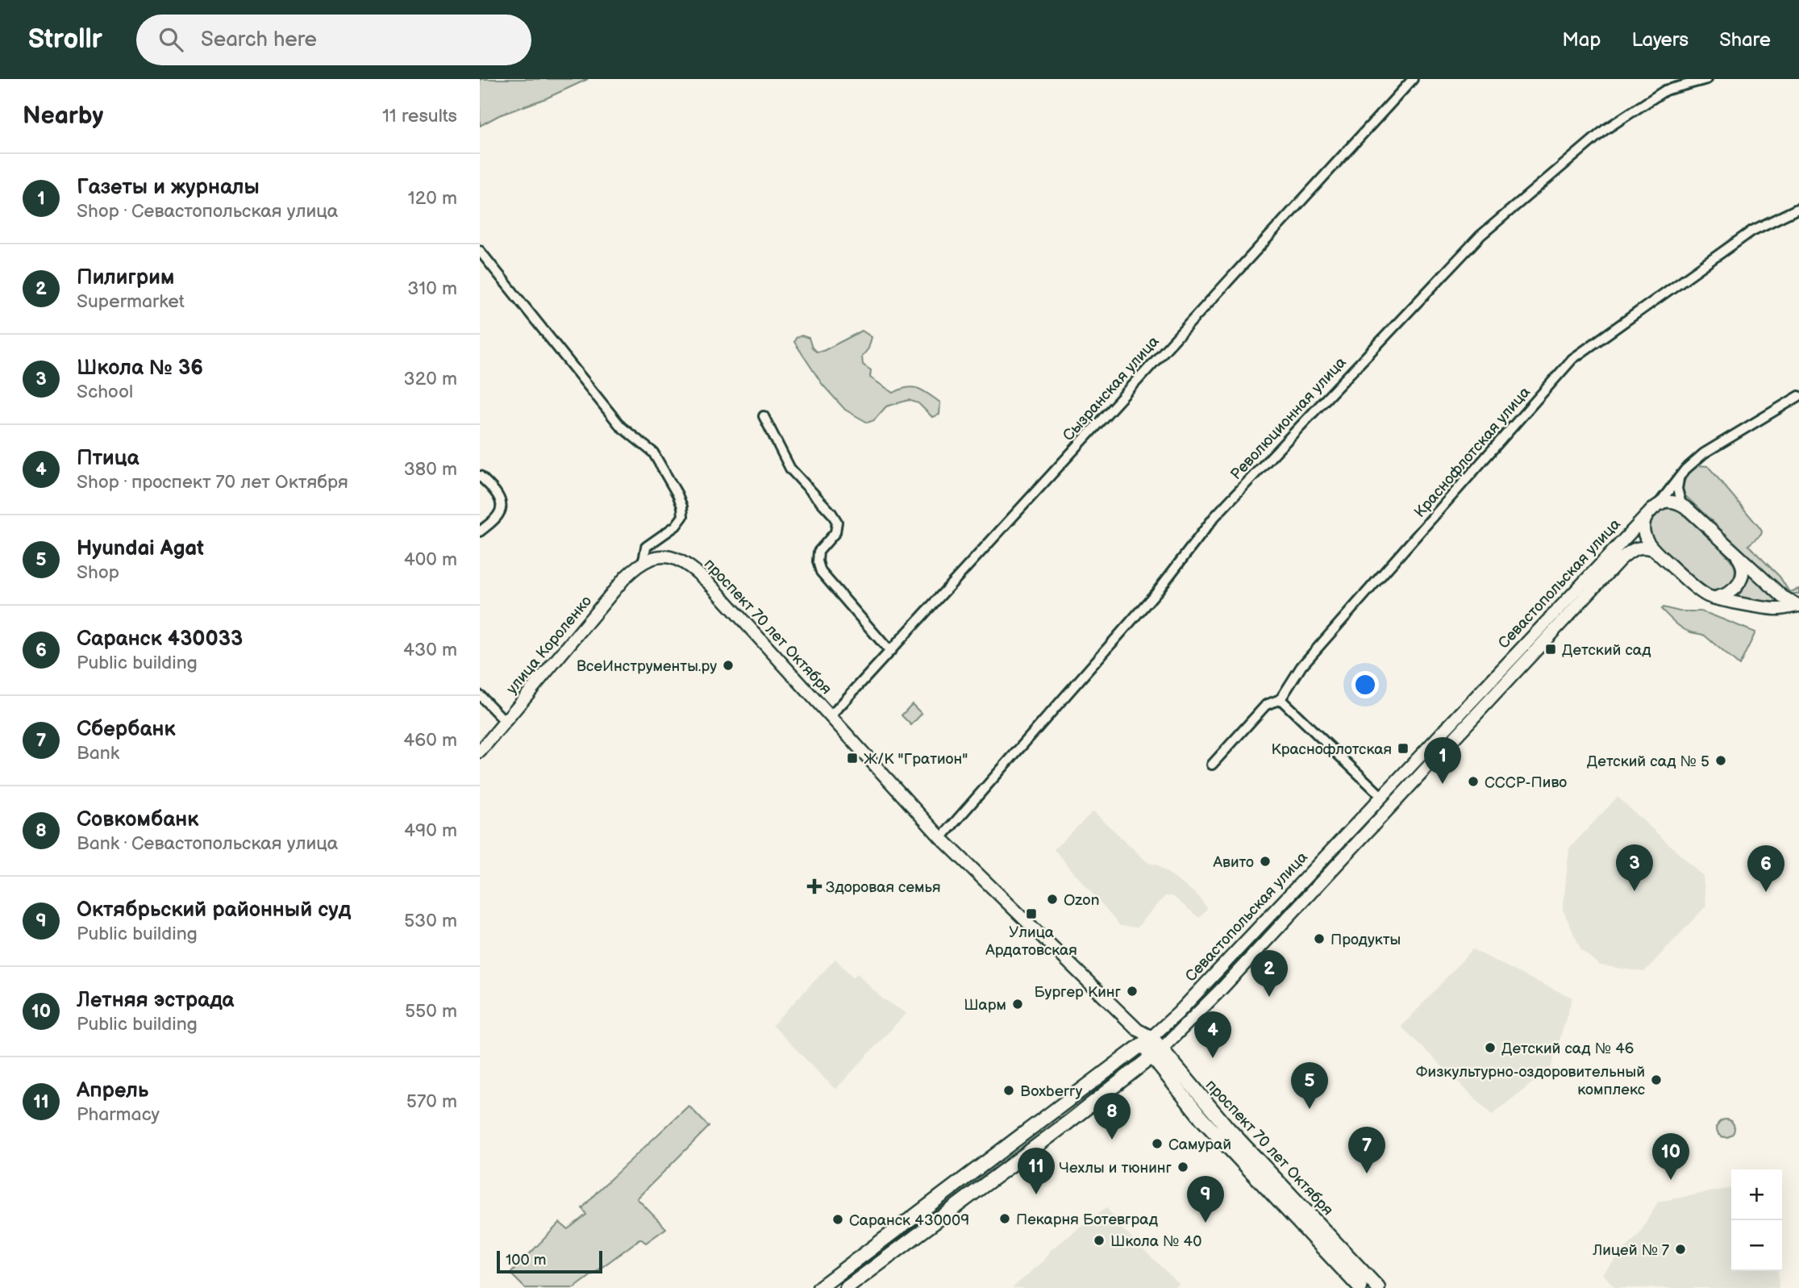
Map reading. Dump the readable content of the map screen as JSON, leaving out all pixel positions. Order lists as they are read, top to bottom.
{
  "streets": {
    "main road": ["Севастопольская улица", "проспект 70 лет Октября"],
    "street": [
      "Сызранская улица",
      "Революционная улица",
      "Краснофлотская улица",
      "улица Короленко"
    ]
  },
  "crossings": [
    ["Сызранская улица", "проспект 70 лет Октября"],
    ["Революционная улица", "проспект 70 лет Октября"],
    ["Севастопольская улица", "проспект 70 лет Октября"],
    ["проспект 70 лет Октября", "улица Короленко"]
  ],
  "places": {
    "transit": [
      "Детский сад",
      "Краснофлотская",
      "Ж/К \"Гратион\"",
      "Улица Ардатовская"
    ],
    "other": [
      "ВсеИнструменты.ру",
      "Детский сад № 5",
      "СССР-Пиво",
      "Авито",
      "Ozon",
      "Продукты",
      "Бургер Кинг",
      "Шарм",
      "Детский сад № 46",
      "Физкультурно-оздоровительный комплекс",
      "Boxberry",
      "Самурай",
      "Чехлы и тюнинг",
      "Пекарня Ботевград",
      "Саранск 430009",
      "Школа № 40",
      "Лицей № 7"
    ],
    "health": ["Здоровая семья"]
  },
  "scale_bar": "100 m",
  "page": {
    "header": "Strollr",
    "search": "Search here",
    "nav": ["Map", "Layers", "Share"],
    "heading": ["Nearby", "11 results"],
    "list": [
      {
        "mark": "1",
        "name": "Газеты и журналы",
        "note": "Shop · Севастопольская улица",
        "value": "120 m"
      },
      {
        "mark": "2",
        "name": "Пилигрим",
        "note": "Supermarket",
        "value": "310 m"
      },
      {
        "mark": "3",
        "name": "Школа № 36",
        "note": "School",
        "value": "320 m"
      },
      {
        "mark": "4",
        "name": "Птица",
        "note": "Shop · проспект 70 лет Октября",
        "value": "380 m"
      },
      {
        "mark": "5",
        "name": "Hyundai Agat",
        "note": "Shop",
        "value": "400 m"
      },
      {
        "mark": "6",
        "name": "Саранск 430033",
        "note": "Public building",
        "value": "430 m"
      },
      {
        "mark": "7",
        "name": "Сбербанк",
        "note": "Bank",
        "value": "460 m"
      },
      {
        "mark": "8",
        "name": "Совкомбанк",
        "note": "Bank · Севастопольская улица",
        "value": "490 m"
      },
      {
        "mark": "9",
        "name": "Октябрьский районный суд",
        "note": "Public building",
        "value": "530 m"
      },
      {
        "mark": "10",
        "name": "Летняя эстрада",
        "note": "Public building",
        "value": "550 m"
      },
      {
        "mark": "11",
        "name": "Апрель",
        "note": "Pharmacy",
        "value": "570 m"
      }
    ],
    "pins": [
      "1",
      "3",
      "6",
      "2",
      "4",
      "5",
      "8",
      "7",
      "10",
      "11",
      "9"
    ],
    "map_buttons": ["+", "−"],
    "scale": "100 m"
  }
}
